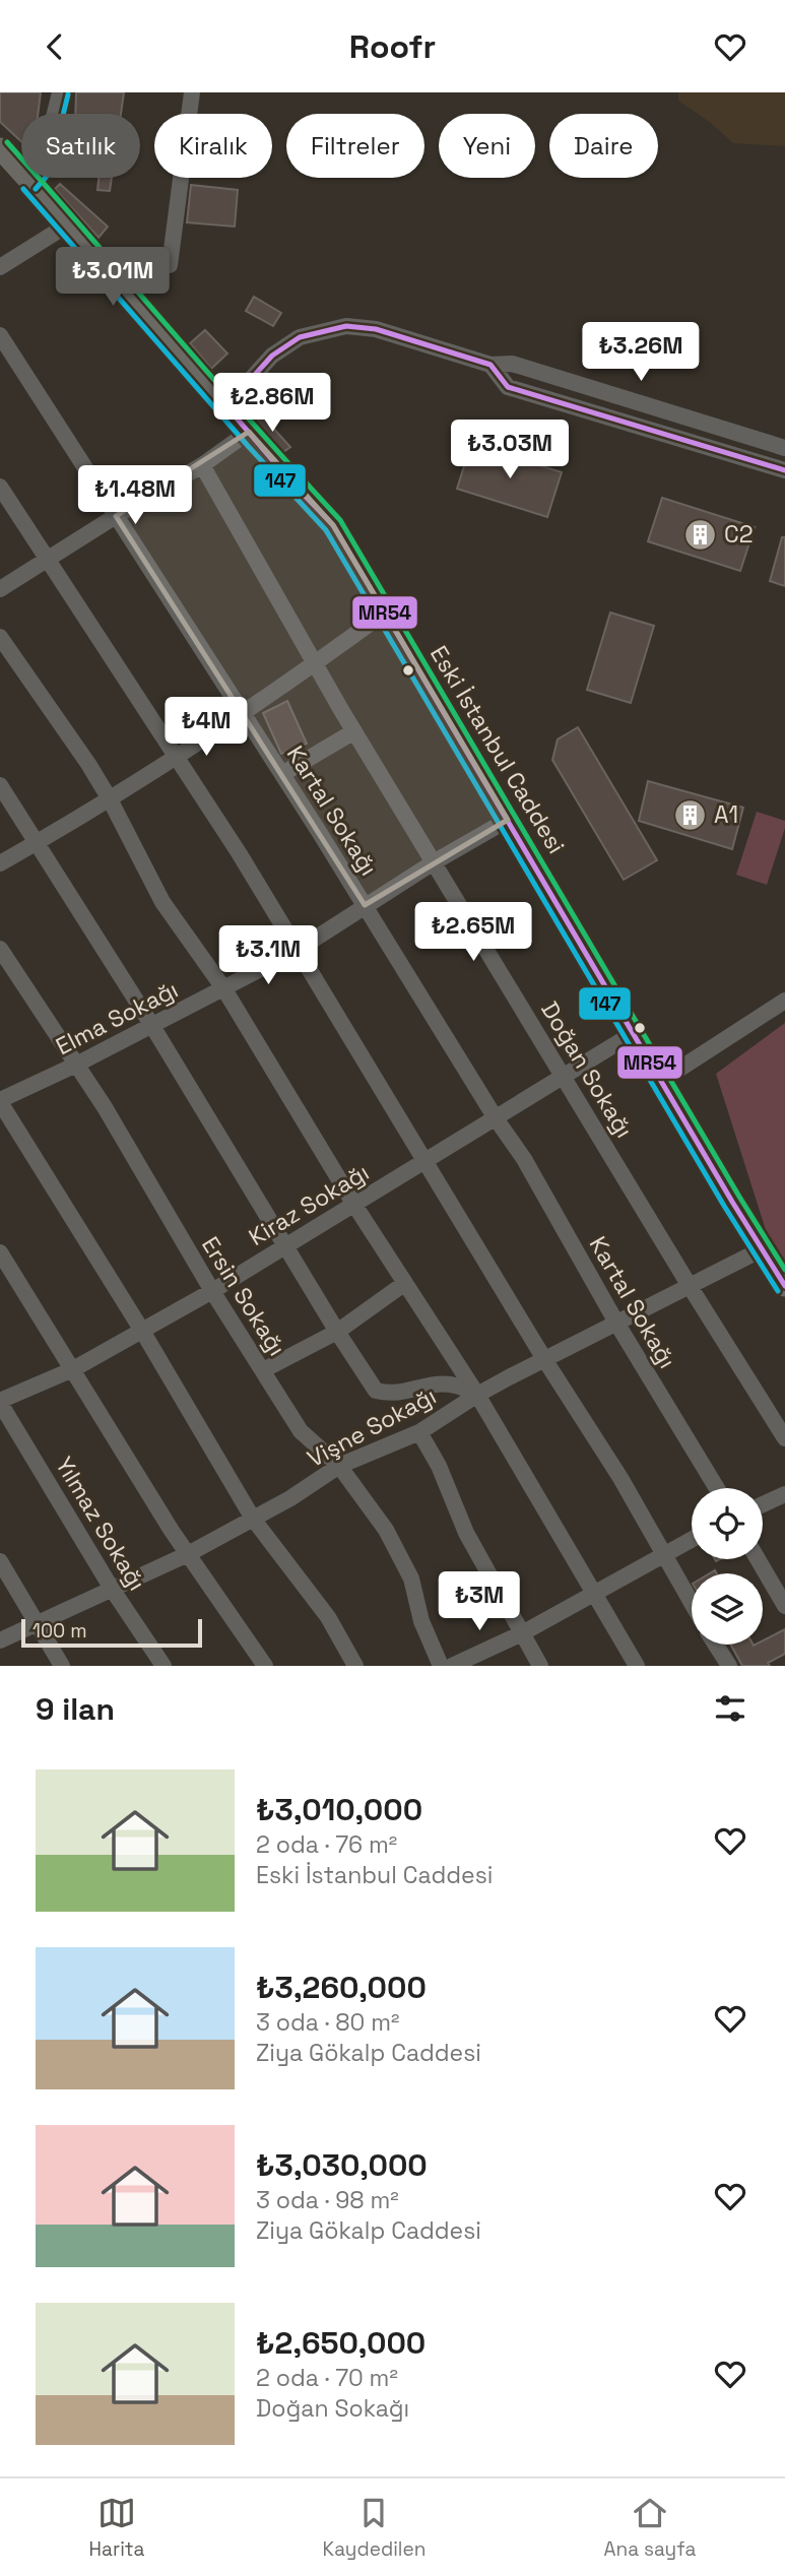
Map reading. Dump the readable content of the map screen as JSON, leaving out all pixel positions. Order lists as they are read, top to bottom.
{
  "streets": {
    "main road": ["Eski İstanbul Caddesi"],
    "street": [
      "Kartal Sokağı",
      "Elma Sokağı",
      "Doğan Sokağı",
      "Kiraz Sokağı",
      "Ersin Sokağı",
      "Vişne Sokağı",
      "Yılmaz Sokağı"
    ]
  },
  "crossings": [
    ["Eski İstanbul Caddesi", "Elma Sokağı"],
    ["Eski İstanbul Caddesi", "Kiraz Sokağı"],
    ["Eski İstanbul Caddesi", "Vişne Sokağı"],
    ["Kartal Sokağı", "Elma Sokağı"],
    ["Kartal Sokağı", "Kiraz Sokağı"],
    ["Kartal Sokağı", "Vişne Sokağı"],
    ["Elma Sokağı", "Doğan Sokağı"],
    ["Elma Sokağı", "Ersin Sokağı"],
    ["Doğan Sokağı", "Kiraz Sokağı"],
    ["Doğan Sokağı", "Vişne Sokağı"],
    ["Kiraz Sokağı", "Ersin Sokağı"],
    ["Kiraz Sokağı", "Yılmaz Sokağı"],
    ["Ersin Sokağı", "Vişne Sokağı"],
    ["Vişne Sokağı", "Yılmaz Sokağı"]
  ],
  "places": {
    "building": ["C2", "A1"]
  },
  "lines": ["transit line 147", "transit line MR54"],
  "scale_bar": "100 m",
  "page": {
    "header": "Roofr",
    "chip": [
      "Satılık",
      "Kiralık",
      "Filtreler",
      "Yeni",
      "Daire"
    ],
    "price": [
      "₺3.01M",
      "₺3.26M",
      "₺2.86M",
      "₺3.03M",
      "₺1.48M",
      "₺4M",
      "₺2.65M",
      "₺3.1M",
      "₺3M"
    ],
    "scale": "100 m",
    "heading": "9 ilan",
    "list": [
      {
        "name": "₺3,010,000",
        "note": "2 oda · 76 m² · Eski İstanbul Caddesi"
      },
      {
        "name": "₺3,260,000",
        "note": "3 oda · 80 m² · Ziya Gökalp Caddesi"
      },
      {
        "name": "₺3,030,000",
        "note": "3 oda · 98 m² · Ziya Gökalp Caddesi"
      },
      {
        "name": "₺2,650,000",
        "note": "2 oda · 70 m² · Doğan Sokağı"
      }
    ],
    "tabs": ["Harita", "Kaydedilen", "Ana sayfa"]
  }
}
